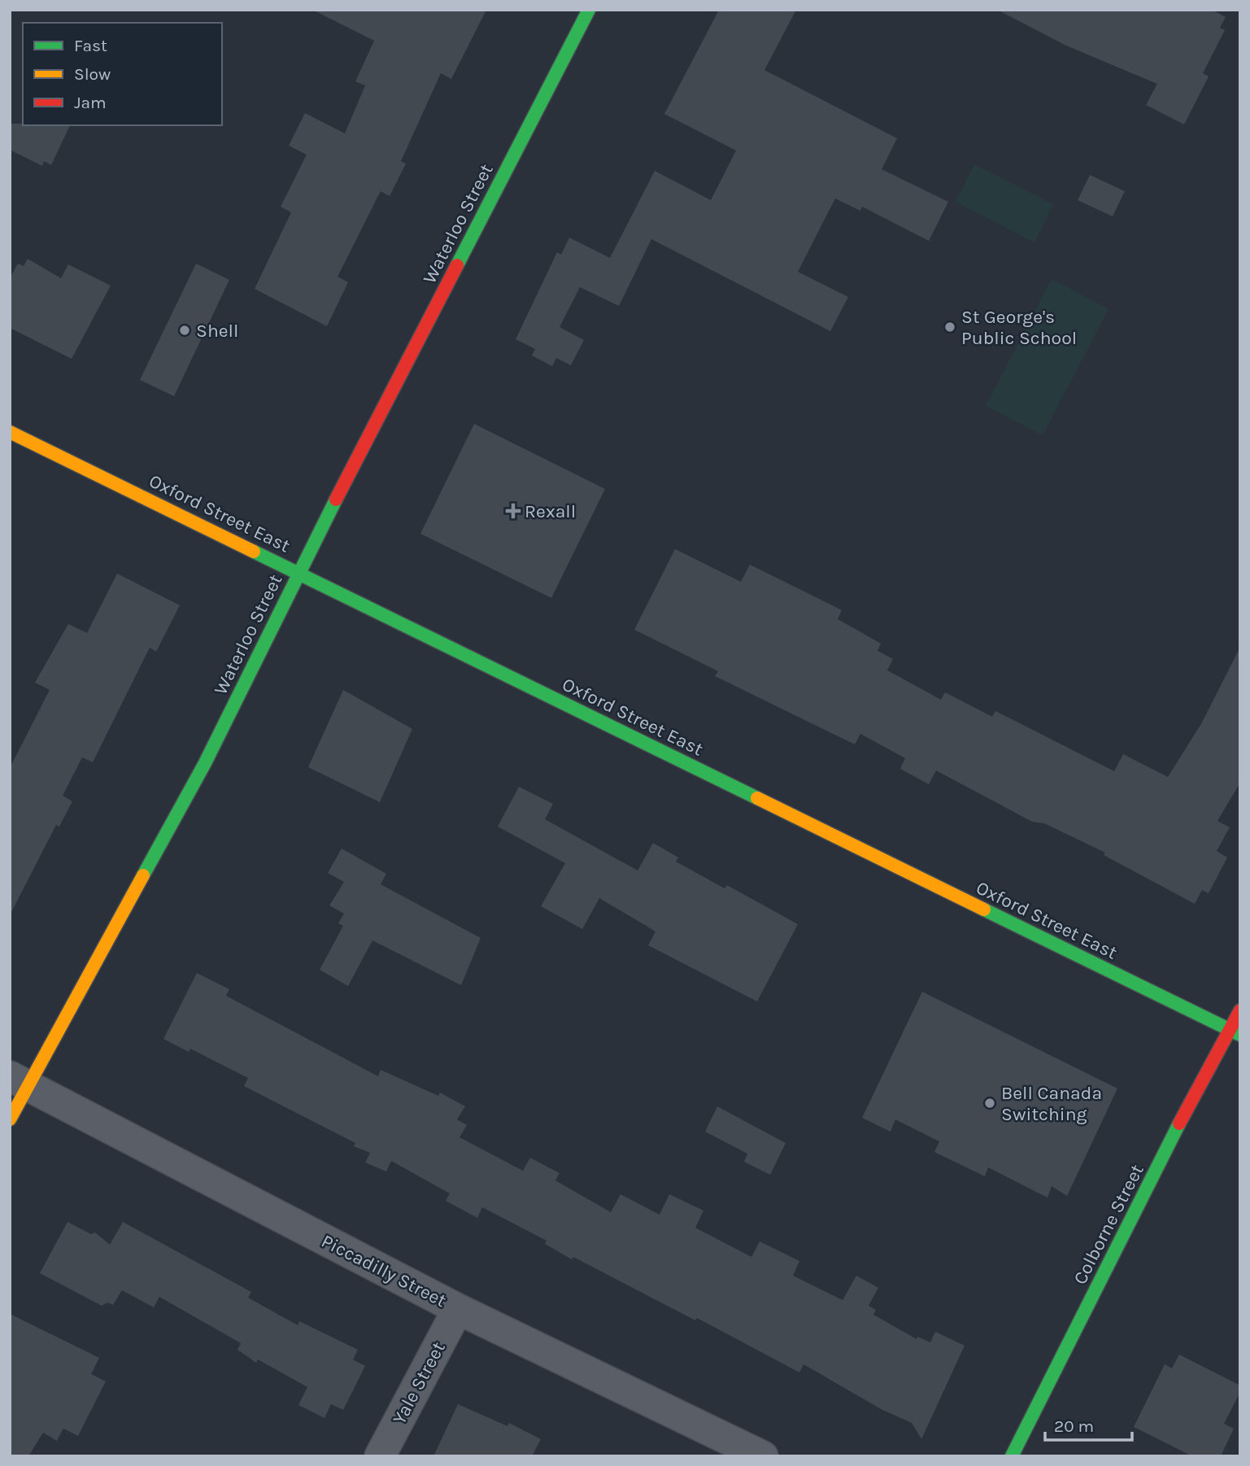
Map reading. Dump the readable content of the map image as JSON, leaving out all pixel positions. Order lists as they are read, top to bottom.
{
  "streets": {
    "street": [
      "Waterloo Street",
      "Oxford Street East",
      "Colborne Street",
      "Piccadilly Street",
      "Yale Street"
    ]
  },
  "crossings": [
    ["Waterloo Street", "Oxford Street East"],
    ["Waterloo Street", "Piccadilly Street"],
    ["Oxford Street East", "Colborne Street"],
    ["Piccadilly Street", "Yale Street"]
  ],
  "places": {
    "other": ["St George's Public School", "Shell", "Bell Canada Switching"],
    "health": ["Rexall"]
  },
  "legend": ["Fast", "Slow", "Jam"],
  "scale_bar": "20 m"
}
